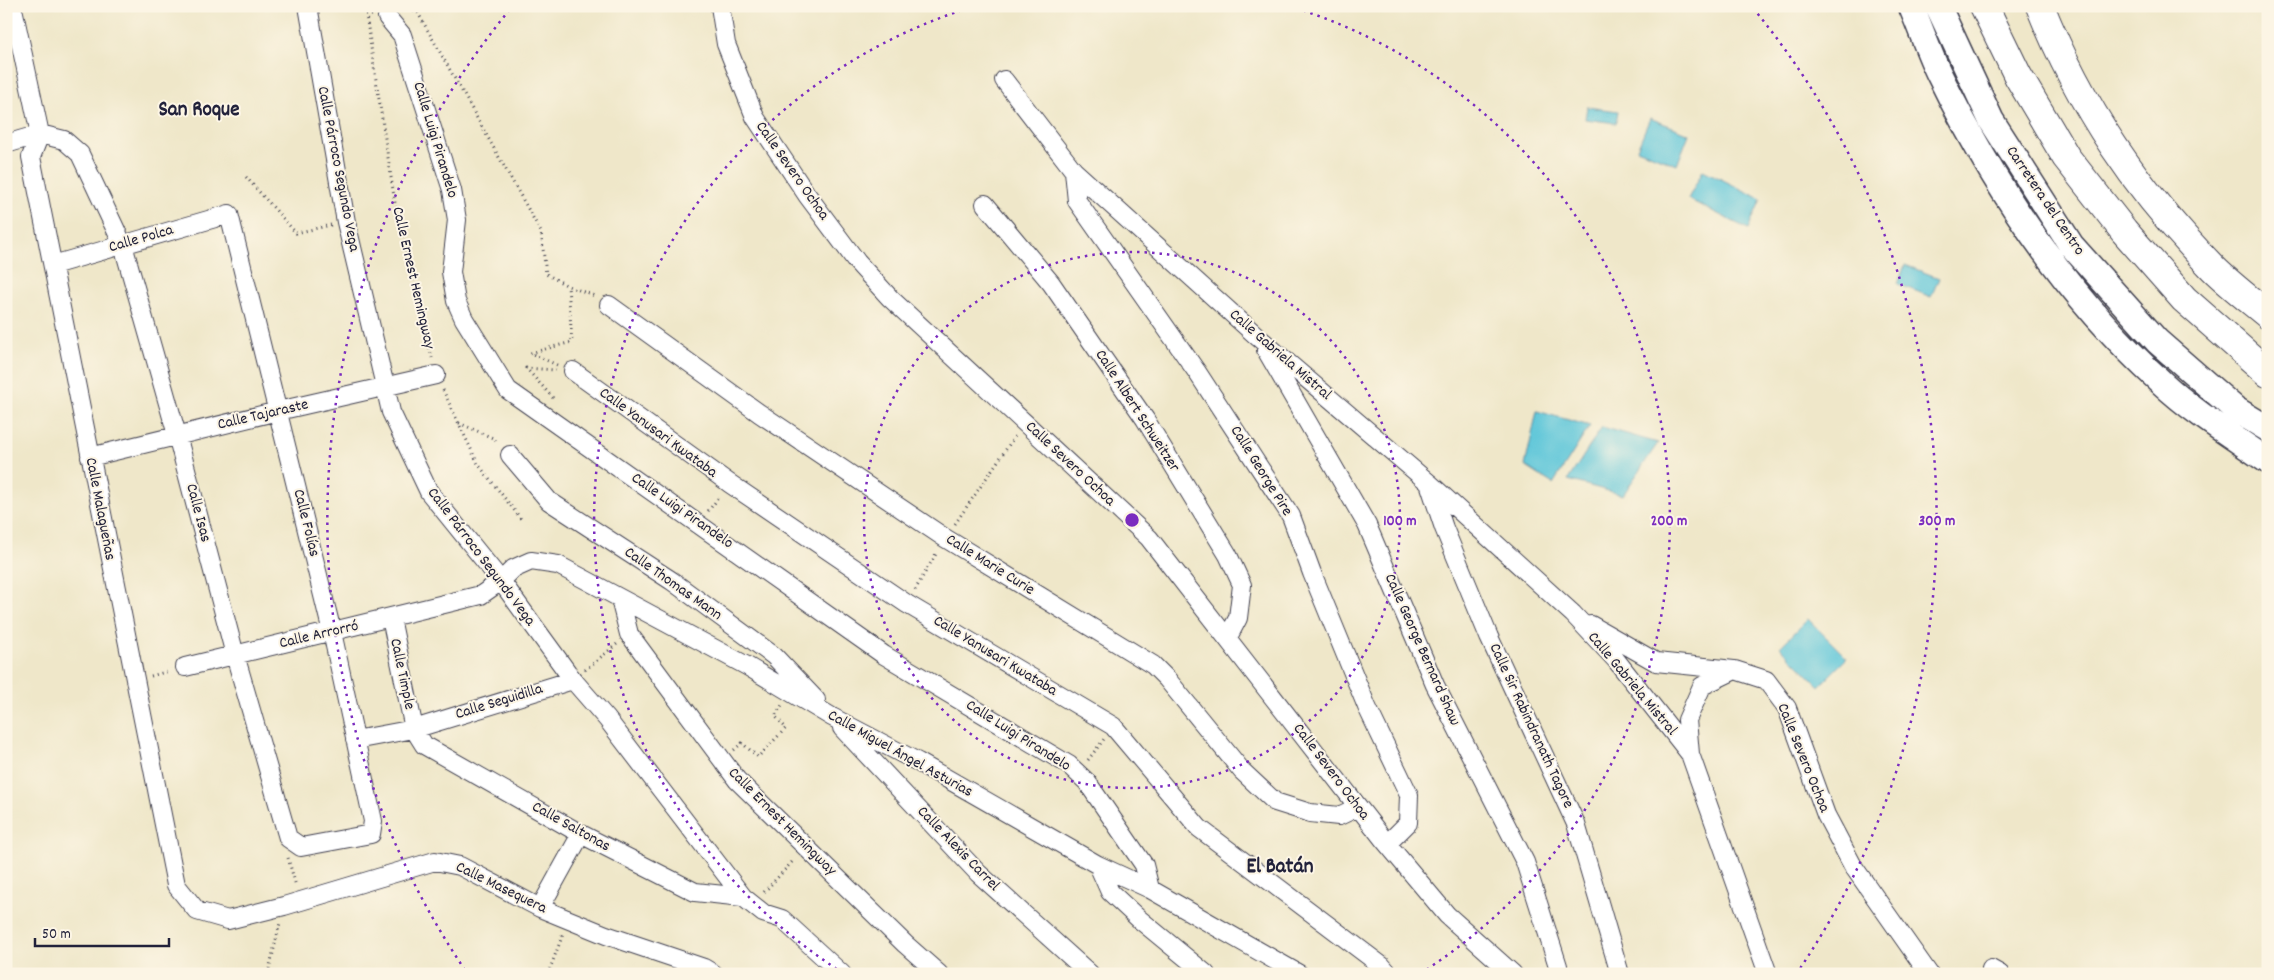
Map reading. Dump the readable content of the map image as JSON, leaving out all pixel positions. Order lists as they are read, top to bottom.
{
  "streets": {
    "main road": ["Carretera del Centro"],
    "street": [
      "Calle Luigi Pirandelo",
      "Calle Párroco Segundo Vega",
      "Calle Severo Ochoa",
      "Calle Polca",
      "Calle Ernest Hemingway",
      "Calle Gabriela Mistral",
      "Calle Albert Schweitzer",
      "Calle Tajaraste",
      "Calle Yanusari Kwataba",
      "Calle George Pire",
      "Calle Malagueñas",
      "Calle Isas",
      "Calle Folías",
      "Calle Marie Curie",
      "Calle Thomas Mann",
      "Calle Arrorró",
      "Calle George Bernard Shaw",
      "Calle Timple",
      "Calle Seguidilla",
      "Calle Sir Rabindranath Tagore",
      "Calle Miguel Ángel Asturias",
      "Calle Saltonas",
      "Calle Alexis Carrel",
      "Calle Masequera"
    ]
  },
  "crossings": [
    ["Calle Luigi Pirandelo", "Calle Miguel Ángel Asturias"],
    ["Calle Párroco Segundo Vega", "Calle Tajaraste"],
    ["Calle Párroco Segundo Vega", "Calle Arrorró"],
    ["Calle Párroco Segundo Vega", "Calle Seguidilla"],
    ["Calle Párroco Segundo Vega", "Calle Miguel Ángel Asturias"],
    ["Calle Párroco Segundo Vega", "Calle Saltonas"],
    ["Calle Severo Ochoa", "Calle Gabriela Mistral"],
    ["Calle Severo Ochoa", "Calle Albert Schweitzer"],
    ["Calle Severo Ochoa", "Calle George Pire"],
    ["Calle Severo Ochoa", "Calle Marie Curie"],
    ["Calle Polca", "Calle Malagueñas"],
    ["Calle Polca", "Calle Isas"],
    ["Calle Polca", "Calle Folías"],
    ["Calle Ernest Hemingway", "Calle Tajaraste"],
    ["Calle Ernest Hemingway", "Calle Miguel Ángel Asturias"],
    ["Calle Gabriela Mistral", "Calle George Pire"],
    ["Calle Gabriela Mistral", "Calle George Bernard Shaw"],
    ["Calle Gabriela Mistral", "Calle Sir Rabindranath Tagore"],
    ["Calle Tajaraste", "Calle Malagueñas"],
    ["Calle Tajaraste", "Calle Isas"],
    ["Calle Tajaraste", "Calle Folías"],
    ["Calle Malagueñas", "Calle Isas"],
    ["Calle Malagueñas", "Calle Masequera"],
    ["Calle Isas", "Calle Folías"],
    ["Calle Isas", "Calle Arrorró"],
    ["Calle Folías", "Calle Arrorró"],
    ["Calle Folías", "Calle Seguidilla"],
    ["Calle Thomas Mann", "Calle Miguel Ángel Asturias"],
    ["Calle Thomas Mann", "Calle Alexis Carrel"],
    ["Calle Arrorró", "Calle Timple"],
    ["Calle Arrorró", "Calle Miguel Ángel Asturias"],
    ["Calle Timple", "Calle Seguidilla"],
    ["Calle Timple", "Calle Saltonas"],
    ["Calle Seguidilla", "Calle Saltonas"],
    ["Calle Miguel Ángel Asturias", "Calle Alexis Carrel"]
  ],
  "districts": ["San Roque", "El Batán"],
  "scale_bar": "50 m",
  "rings": ["100 m", "200 m", "300 m"]
}
